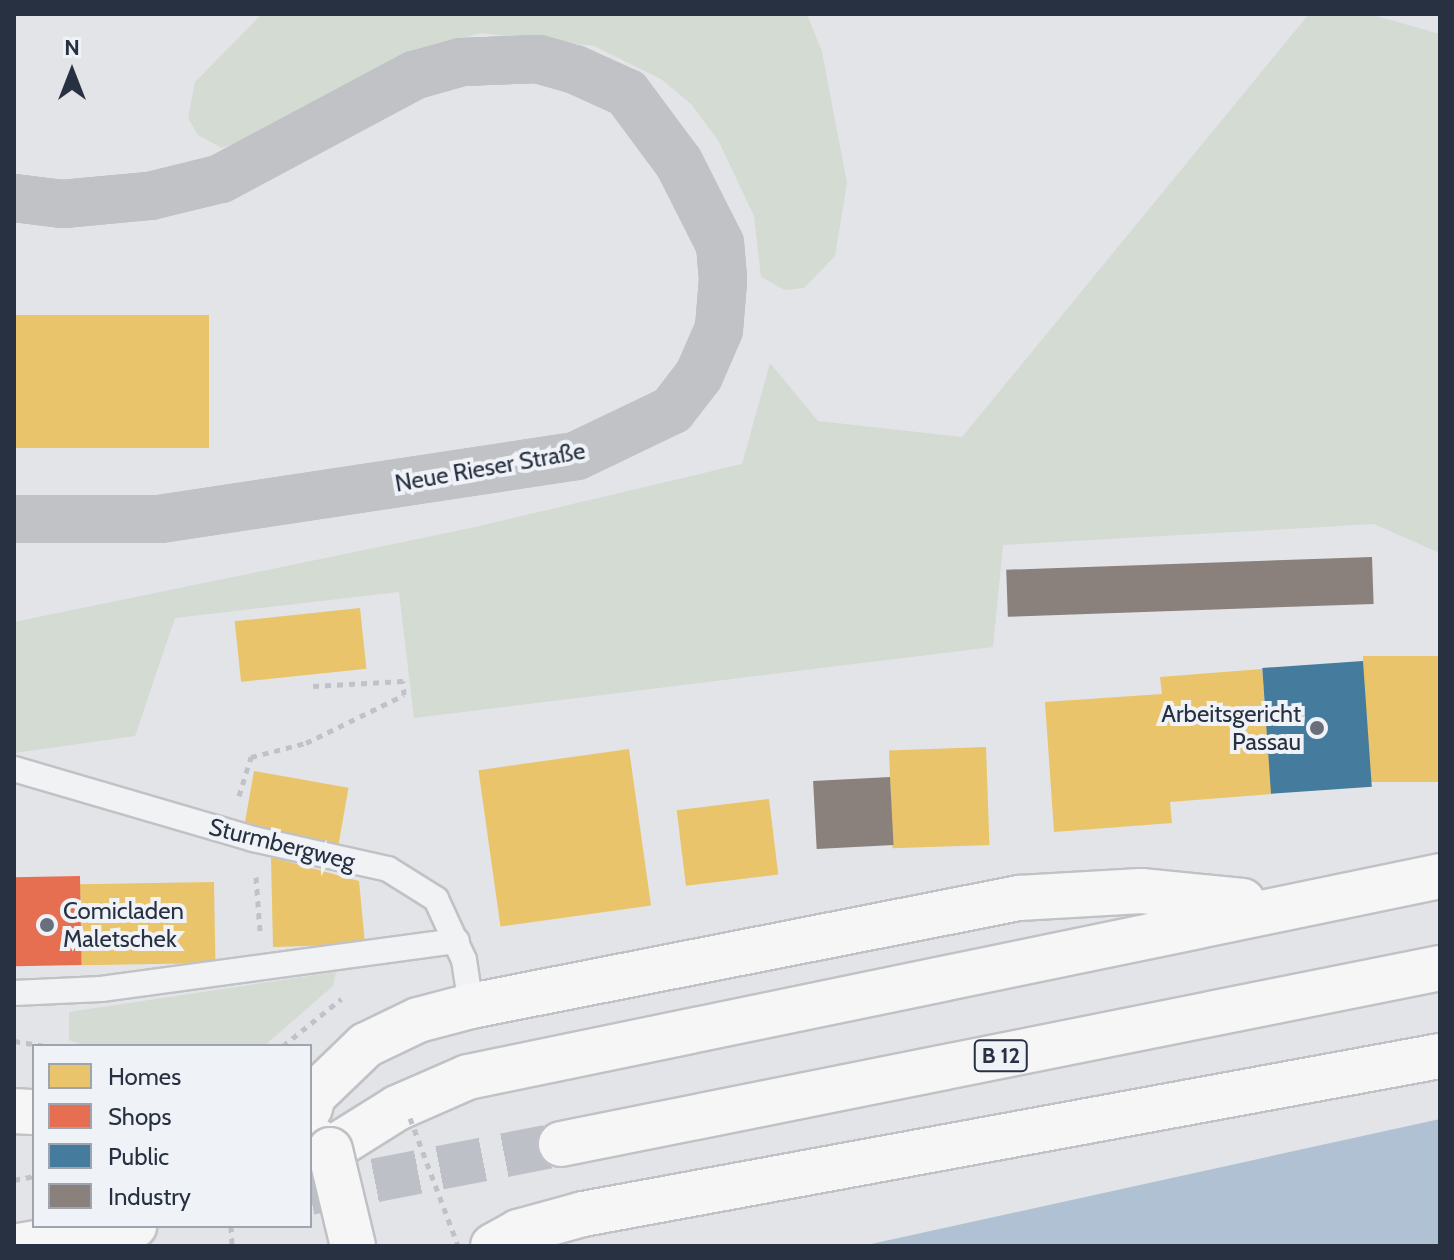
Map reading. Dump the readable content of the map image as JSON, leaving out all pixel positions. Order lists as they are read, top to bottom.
{
  "streets": {
    "main road": ["B 12"],
    "street": ["Neue Rieser Straße"],
    "lane": ["Sturmbergweg"]
  },
  "places": ["Arbeitsgericht Passau", "Comicladen Maletschek"],
  "legend": [
    "Homes",
    "Shops",
    "Public",
    "Industry"
  ],
  "north": "top"
}
